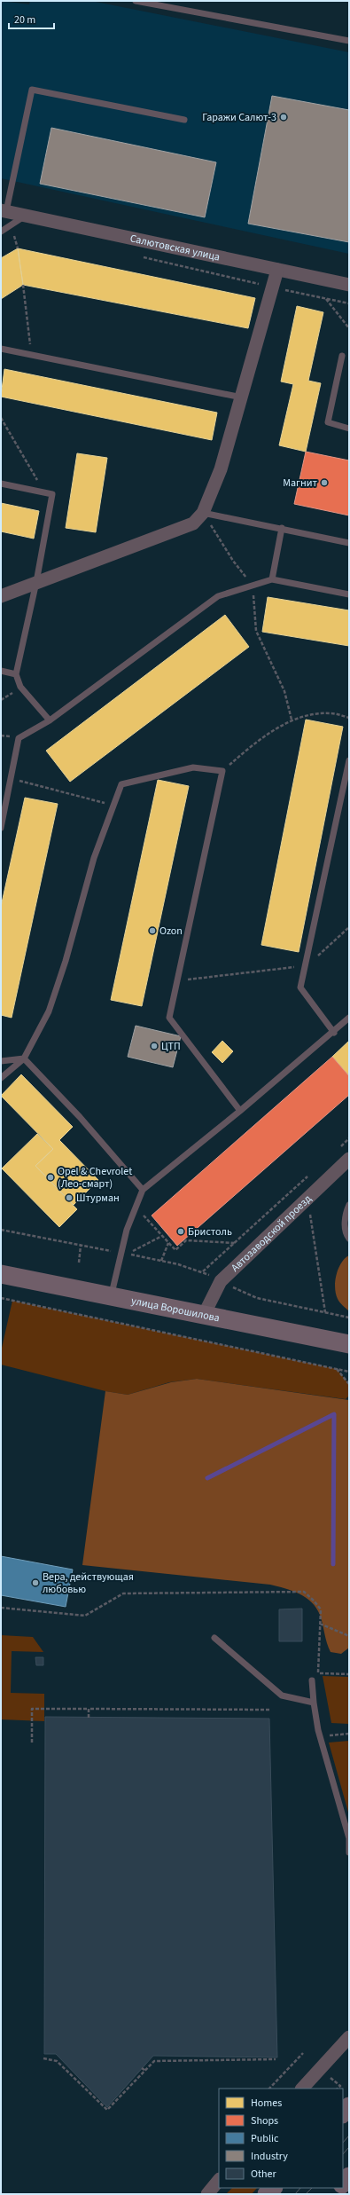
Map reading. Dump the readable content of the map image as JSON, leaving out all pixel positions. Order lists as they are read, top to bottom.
{
  "streets": {
    "main road": ["улица Ворошилова"],
    "street": ["Салютовская улица", "Автозаводской проезд"]
  },
  "crossings": [
    ["Автозаводской проезд", "улица Ворошилова"]
  ],
  "places": [
    "Гаражи Салют-3",
    "Магнит",
    "Ozon",
    "ЦТП",
    "Opel & Chevrolet (Лео-смарт)",
    "Штурман",
    "Бристоль",
    "Вера, действующая любовью"
  ],
  "legend": [
    "Homes",
    "Shops",
    "Public",
    "Industry",
    "Other"
  ],
  "scale_bar": "20 m"
}
